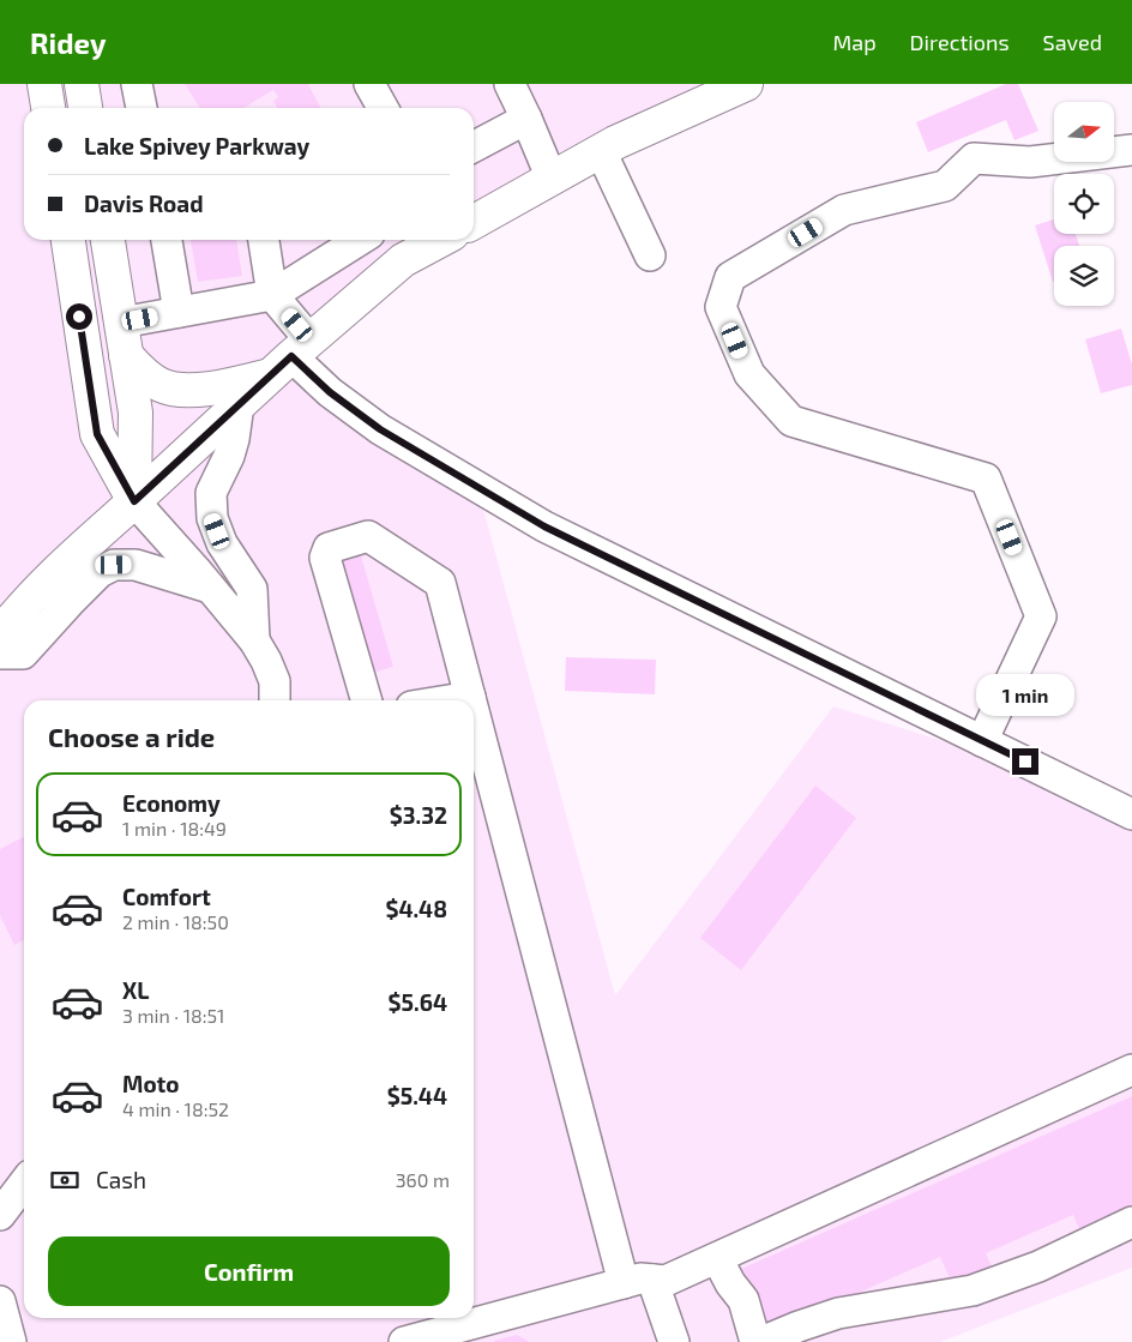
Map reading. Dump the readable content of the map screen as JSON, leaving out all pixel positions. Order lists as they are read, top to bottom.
{
  "north": "right",
  "page": {
    "header": "Ridey",
    "nav": ["Map", "Directions", "Saved"],
    "banner": ["Lake Spivey Parkway", "Davis Road"],
    "bubble": "1 min",
    "heading": "Choose a ride",
    "list": [
      {
        "name": "Economy",
        "note": "1 min · 18:49",
        "value": "$3.32"
      },
      {
        "name": "Comfort",
        "note": "2 min · 18:50",
        "value": "$4.48"
      },
      {
        "name": "XL",
        "note": "3 min · 18:51",
        "value": "$5.64"
      },
      {
        "name": "Moto",
        "note": "4 min · 18:52",
        "value": "$5.44"
      }
    ],
    "pay": ["Cash", "360 m"],
    "buttons": "Confirm"
  }
}
